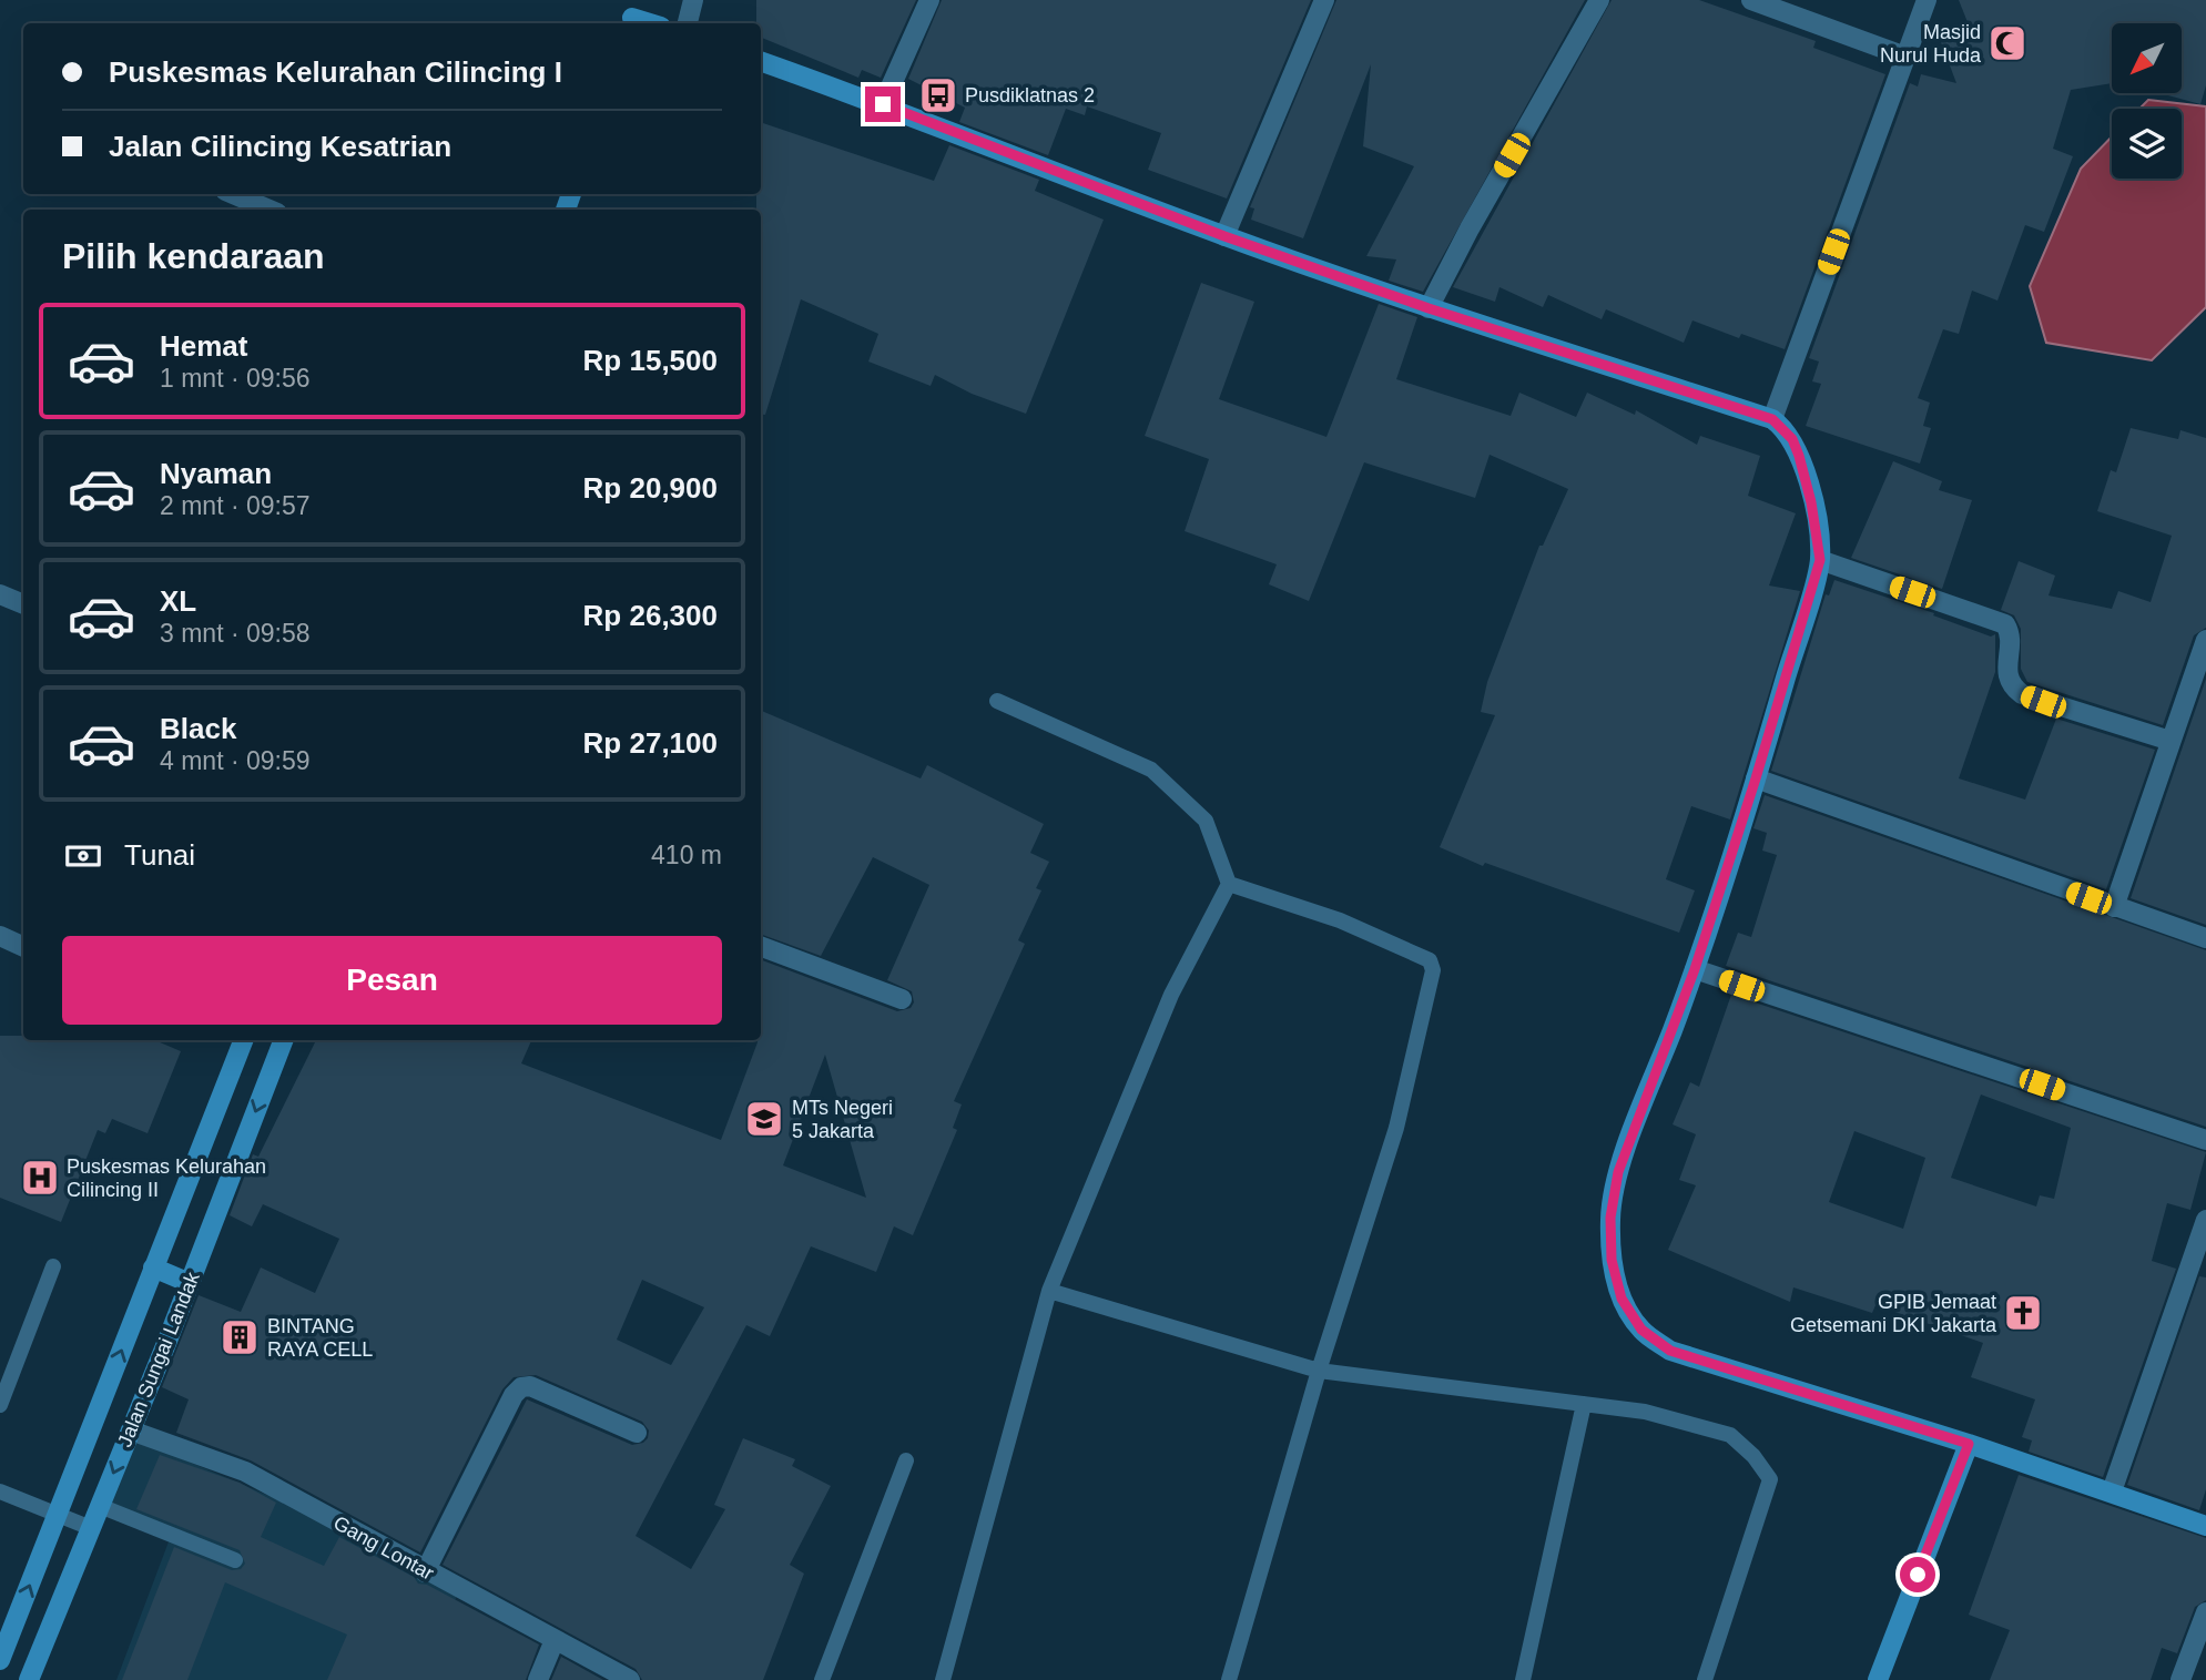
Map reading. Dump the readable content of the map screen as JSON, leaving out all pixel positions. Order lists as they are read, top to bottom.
{
  "streets": {
    "street": ["Jalan Sungai Landak", "Gang Lontar"]
  },
  "crossings": [
    ["Jalan Sungai Landak", "Gang Lontar"]
  ],
  "places": {
    "mosque": ["Masjid Nurul Huda"],
    "bus stop": ["Pusdiklatnas 2"],
    "school or university": ["MTs Negeri 5 Jakarta"],
    "hospital": ["Puskesmas Kelurahan Cilincing II"],
    "church": ["GPIB Jemaat Getsemani DKI Jakarta"],
    "building": ["BINTANG RAYA CELL"]
  },
  "north": "bottom left",
  "page": {
    "banner": ["Puskesmas Kelurahan Cilincing I", "Jalan Cilincing Kesatrian"],
    "heading": "Pilih kendaraan",
    "list": [
      {
        "name": "Hemat",
        "note": "1 mnt · 09:56",
        "value": "Rp 15,500"
      },
      {
        "name": "Nyaman",
        "note": "2 mnt · 09:57",
        "value": "Rp 20,900"
      },
      {
        "name": "XL",
        "note": "3 mnt · 09:58",
        "value": "Rp 26,300"
      },
      {
        "name": "Black",
        "note": "4 mnt · 09:59",
        "value": "Rp 27,100"
      }
    ],
    "pay": ["Tunai", "410 m"],
    "buttons": "Pesan"
  }
}
